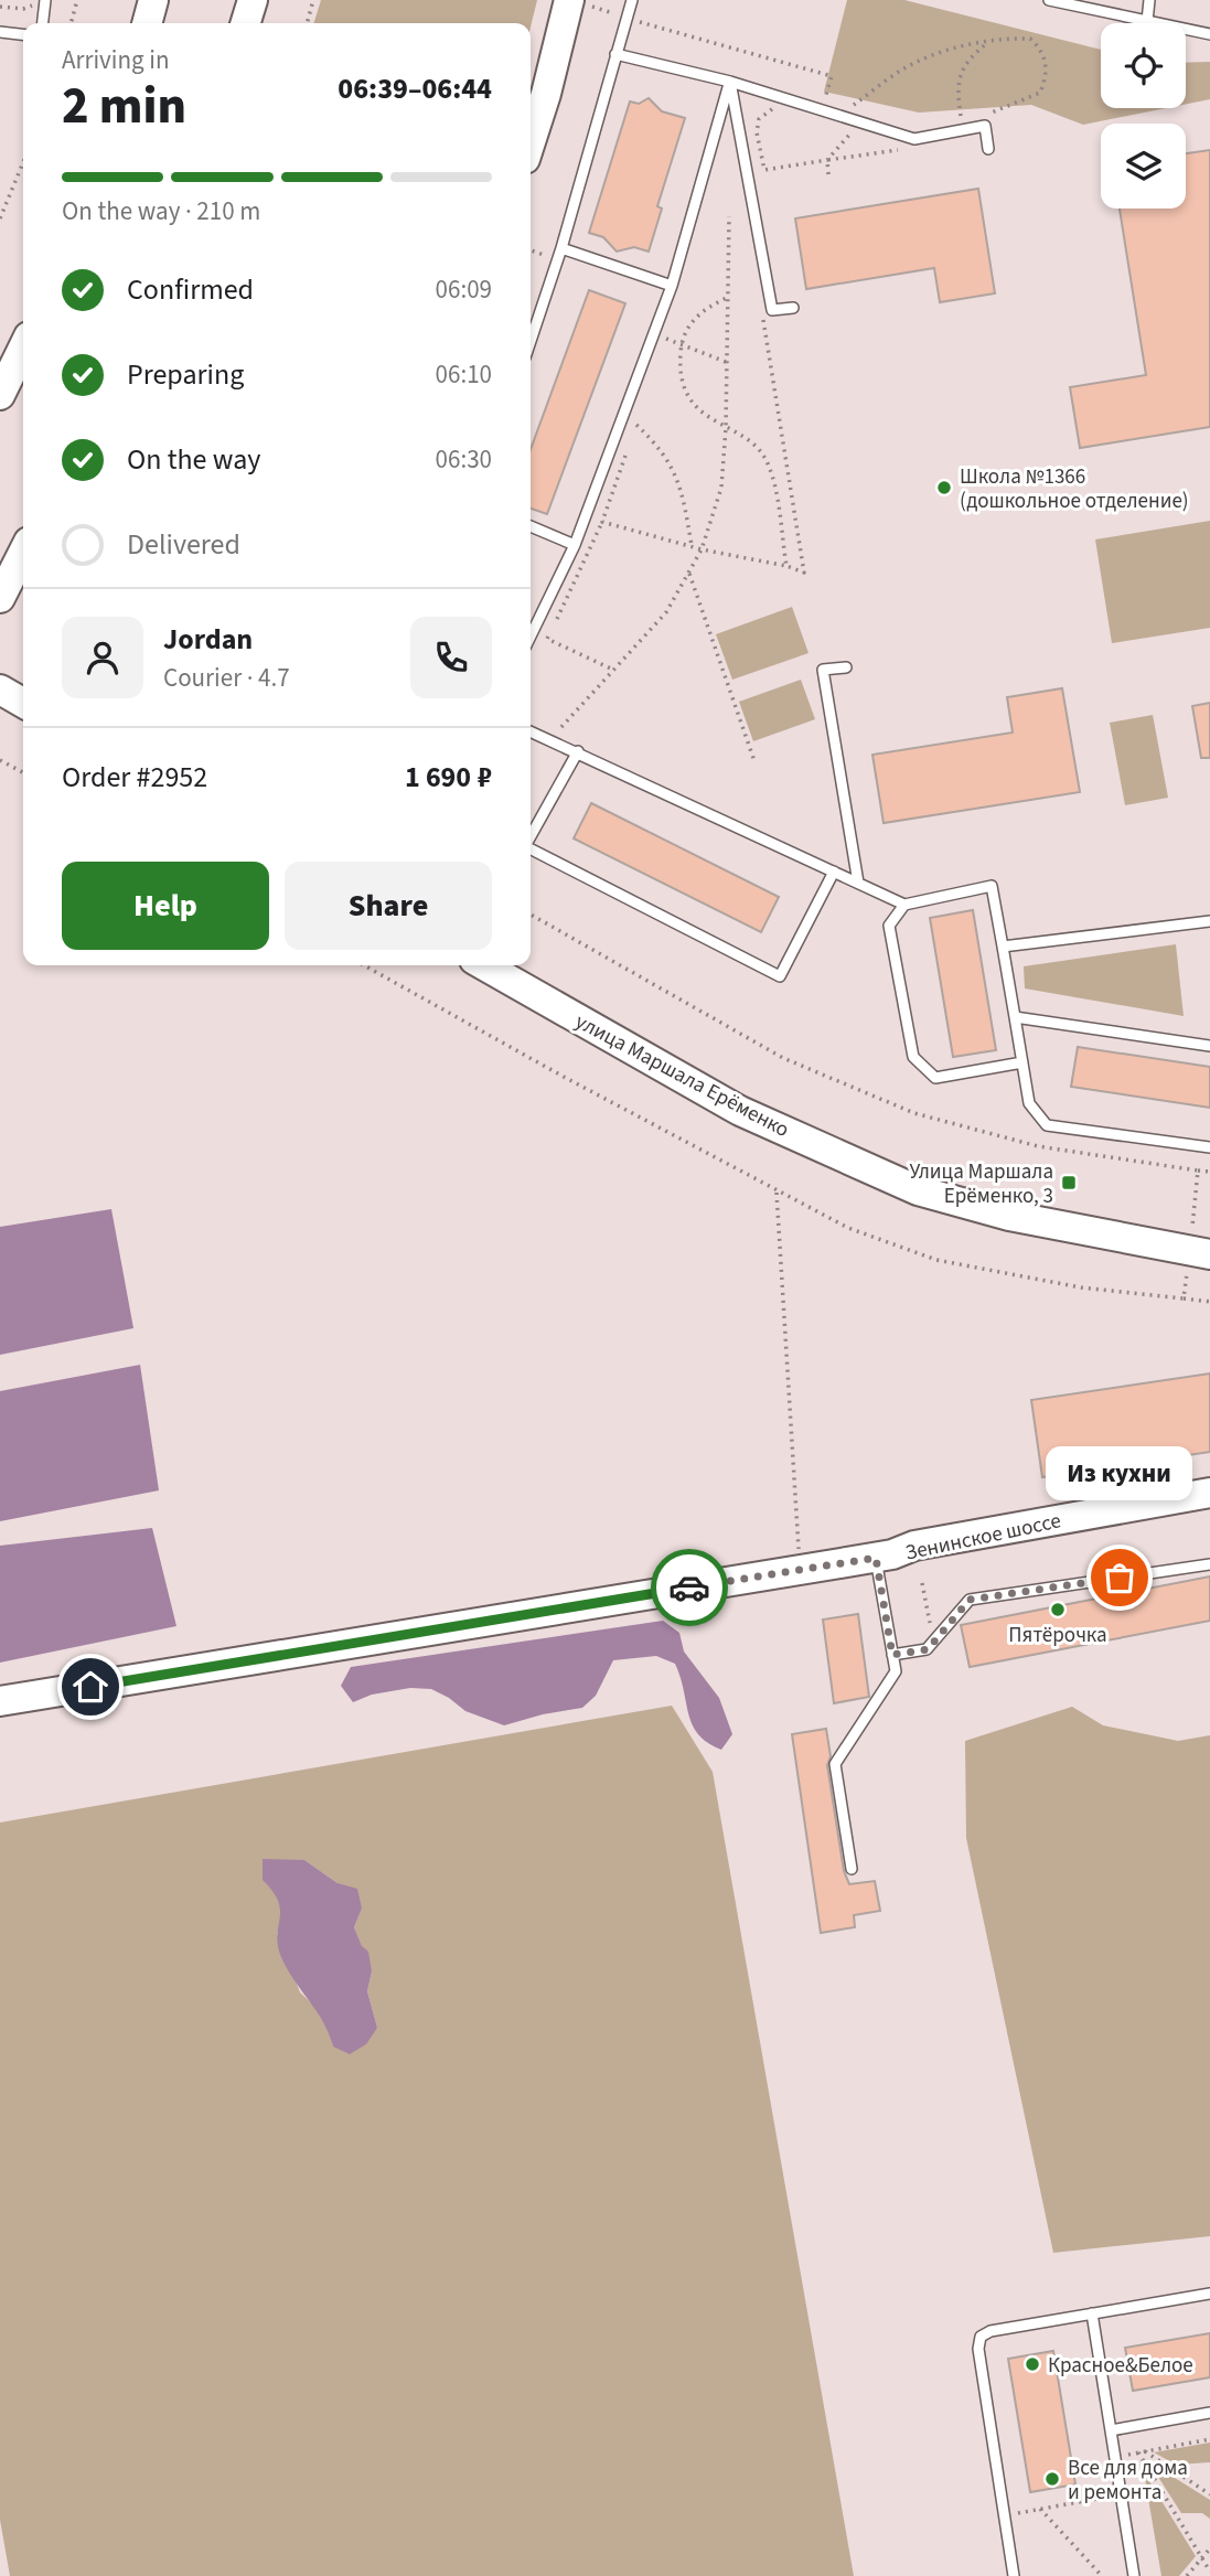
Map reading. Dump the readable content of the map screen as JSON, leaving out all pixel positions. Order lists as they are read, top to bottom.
{
  "streets": {
    "main road": ["улица Маршала Ерёменко", "Зенинское шоссе"]
  },
  "places": {
    "other": [
      "Школа №1366 (дошкольное отделение)",
      "Из кухни",
      "Пятёрочка",
      "Красное&Белое",
      "Все для дома и ремонта"
    ],
    "transit": ["Улица Маршала Ерёменко, 3"]
  },
  "page": {
    "heading": ["2 min", "Arriving in", "06:39–06:44"],
    "panel": [
      "Jordan",
      "Courier · 4.7",
      "Order #2952",
      "1 690 ₽"
    ],
    "bar": "On the way · 210 m",
    "list": [
      ["Confirmed", "06:09"],
      ["Preparing", "06:10"],
      ["On the way", "06:30"],
      "Delivered"
    ],
    "buttons": ["Help", "Share"],
    "bubble": "Из кухни"
  }
}
